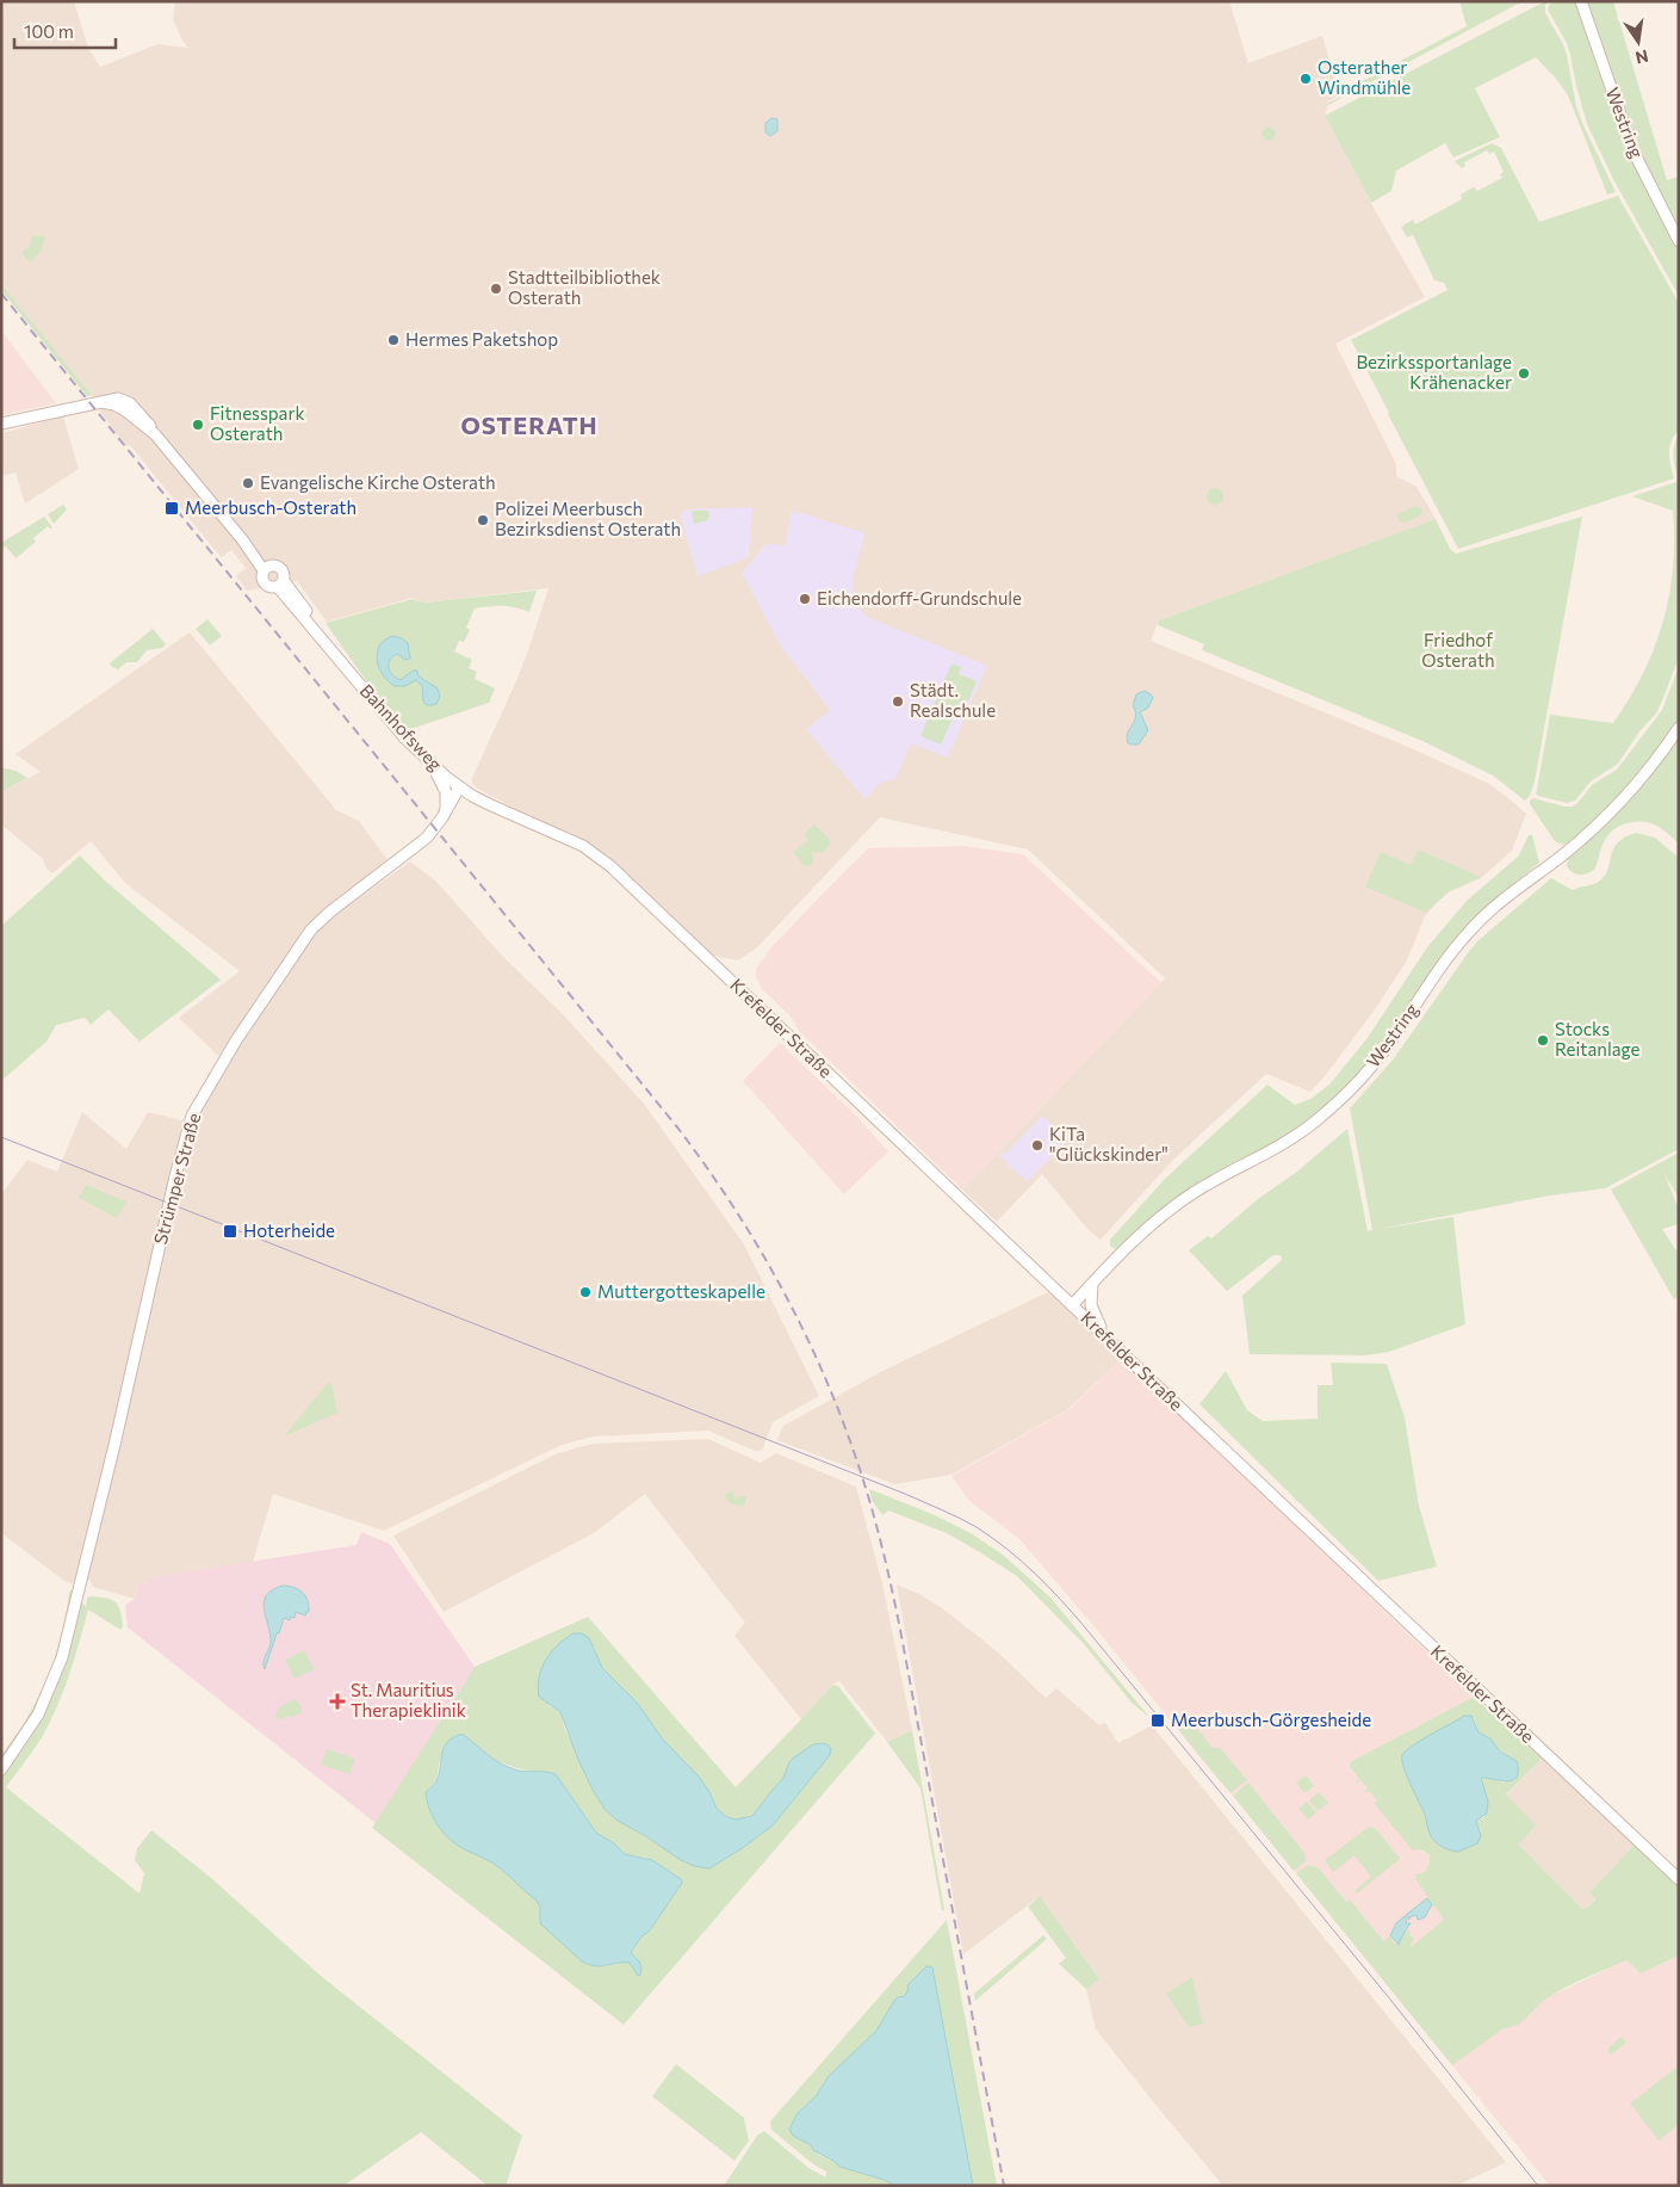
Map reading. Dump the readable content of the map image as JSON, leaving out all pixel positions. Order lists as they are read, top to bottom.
{
  "streets": {
    "main road": [
      "Westring",
      "Bahnhofsweg",
      "Krefelder Straße",
      "Strümper Straße"
    ]
  },
  "crossings": [
    ["Westring", "Krefelder Straße"],
    ["Bahnhofsweg", "Krefelder Straße"],
    ["Bahnhofsweg", "Strümper Straße"]
  ],
  "districts": ["OSTERATH"],
  "parks": ["Friedhof Osterath"],
  "places": {
    "other": [
      "Osterather Windmühle",
      "Stadtteilbibliothek Osterath",
      "Hermes Paketshop",
      "Bezirkssportanlage Krähenacker",
      "Fitnesspark Osterath",
      "Evangelische Kirche Osterath",
      "Polizei Meerbusch Bezirksdienst Osterath",
      "Eichendorff-Grundschule",
      "Städt. Realschule",
      "Stocks Reitanlage",
      "KiTa \"Glückskinder\"",
      "Muttergotteskapelle"
    ],
    "transit": ["Meerbusch-Osterath", "Hoterheide", "Meerbusch-Görgesheide"],
    "health": ["St. Mauritius Therapieklinik"]
  },
  "scale_bar": "100 m",
  "north": "bottom"
}
